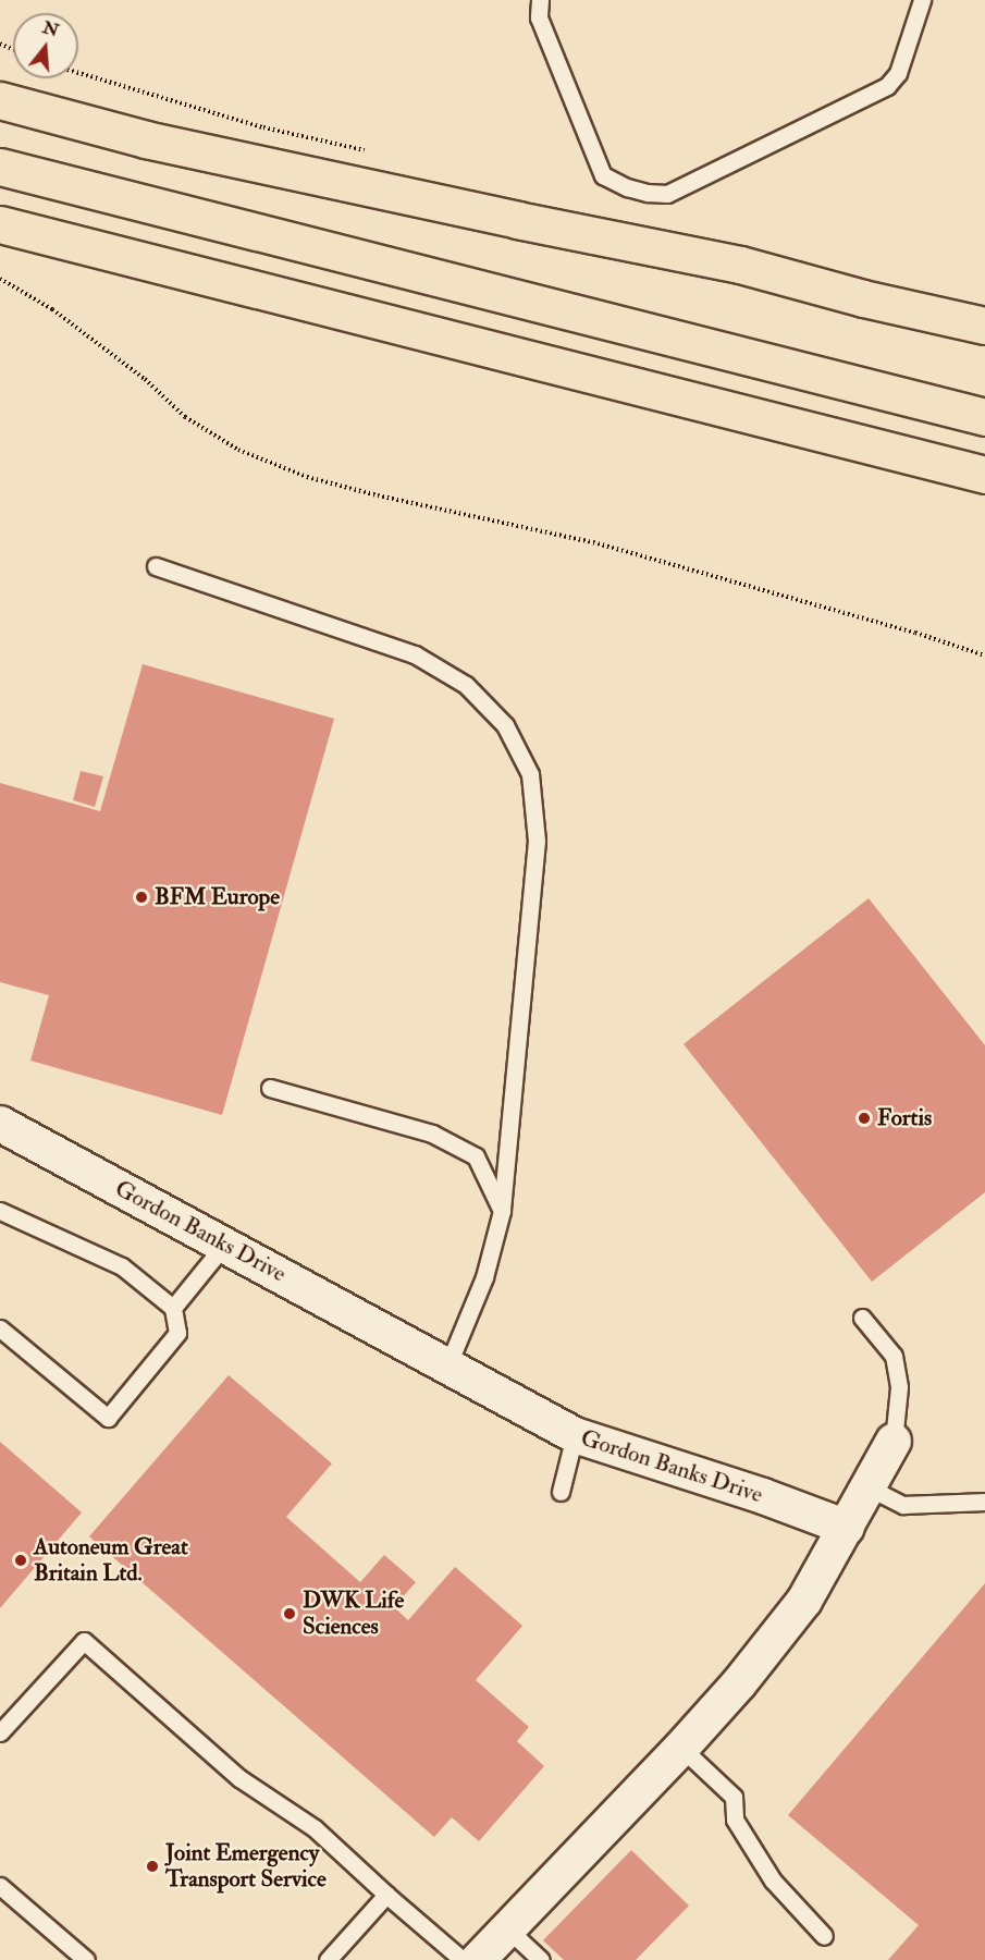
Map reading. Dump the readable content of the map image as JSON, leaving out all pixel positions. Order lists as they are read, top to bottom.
{
  "streets": {
    "street": ["Gordon Banks Drive"]
  },
  "places": [
    "BFM Europe",
    "Fortis",
    "Autoneum Great Britain Ltd.",
    "DWK Life Sciences",
    "Joint Emergency Transport Service"
  ],
  "north": "top"
}
